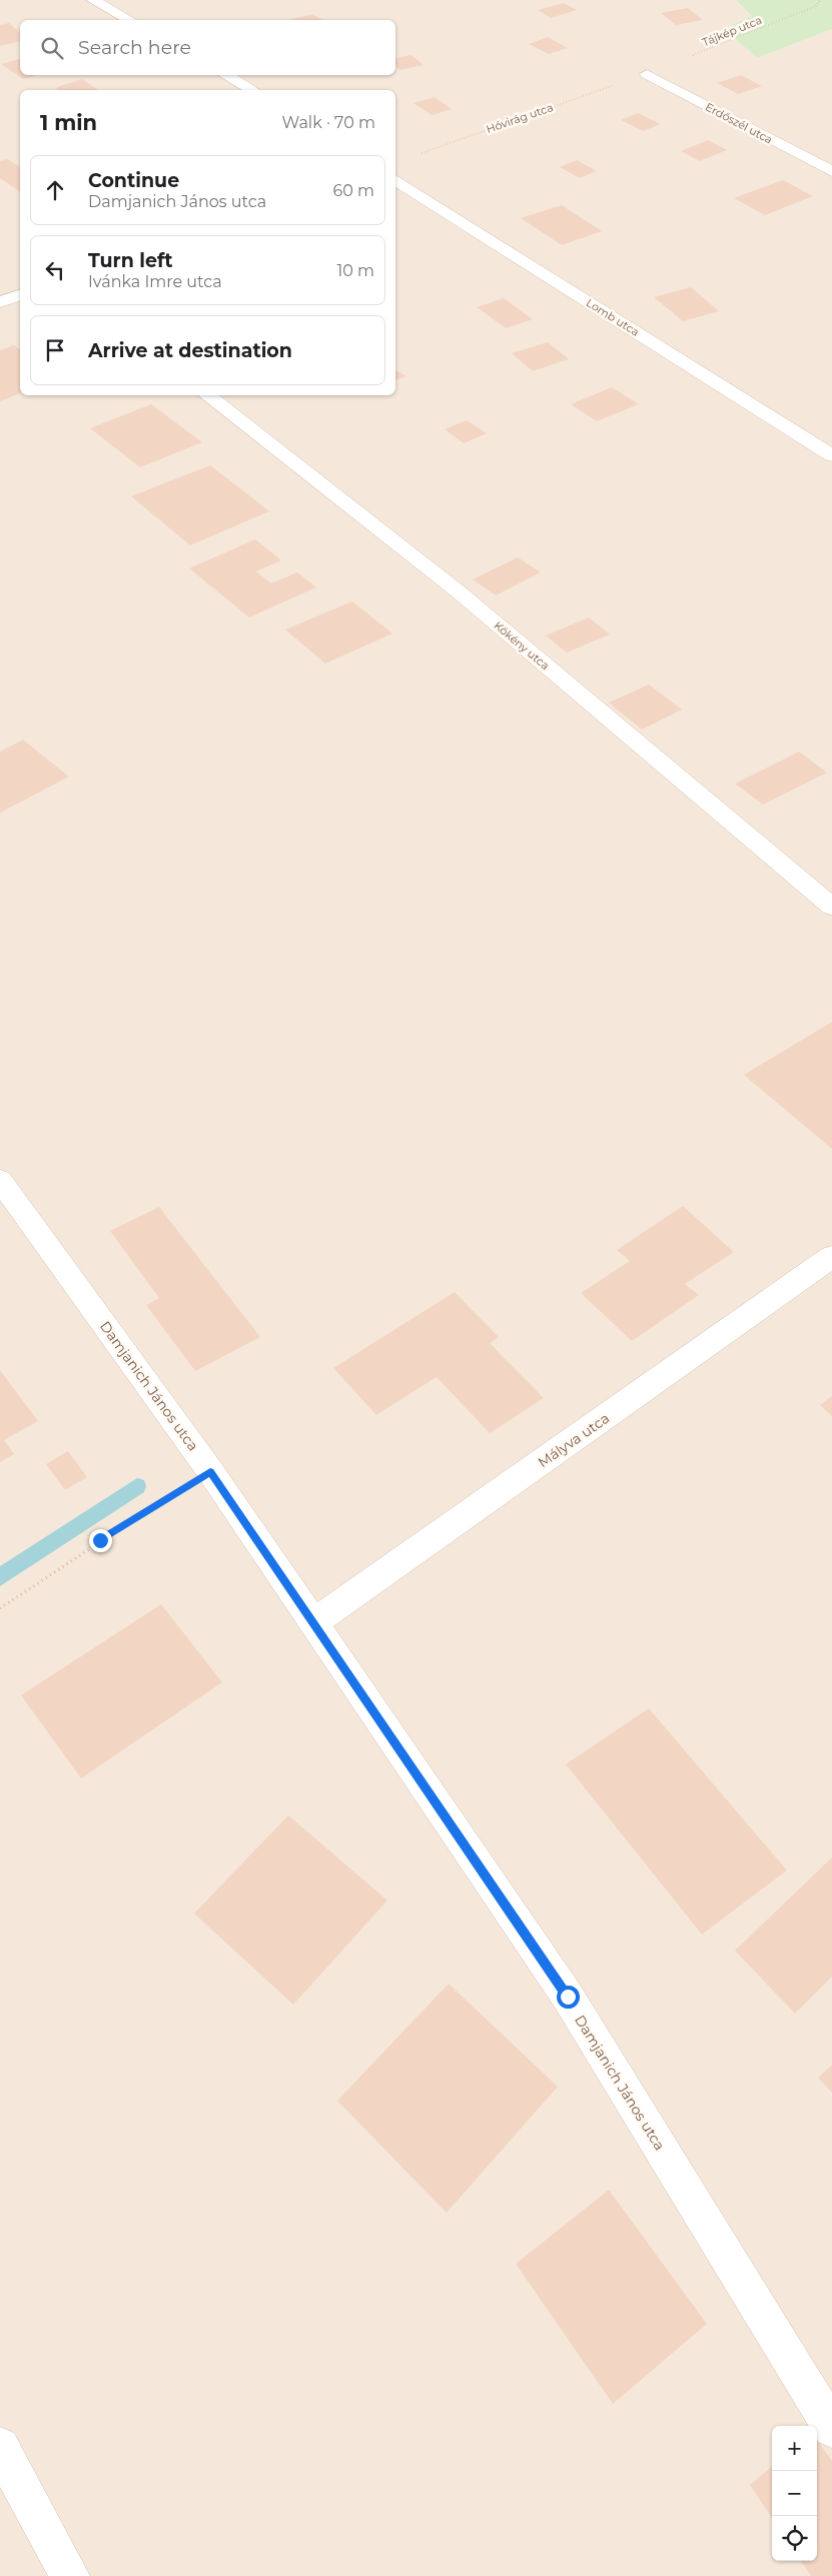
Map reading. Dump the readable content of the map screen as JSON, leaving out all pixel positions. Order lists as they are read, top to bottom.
{
  "streets": {
    "street": [
      "Erdőszél utca",
      "Lomb utca",
      "Kökény utca",
      "Damjanich János utca",
      "Mályva utca"
    ],
    "path": ["Tájkép utca", "Hóvirág utca"]
  },
  "crossings": [
    ["Tájkép utca", "Hóvirág utca"],
    ["Tájkép utca", "Erdőszél utca"],
    ["Hóvirág utca", "Erdőszél utca"],
    ["Damjanich János utca", "Mályva utca"]
  ],
  "page": {
    "search": "Search here",
    "heading": ["1 min", "Walk · 70 m"],
    "list": [
      ["Continue", "Damjanich János utca", "60 m"],
      ["Turn left", "Ivánka Imre utca", "10 m"],
      "Arrive at destination"
    ],
    "map_buttons": ["+", "−"]
  }
}
